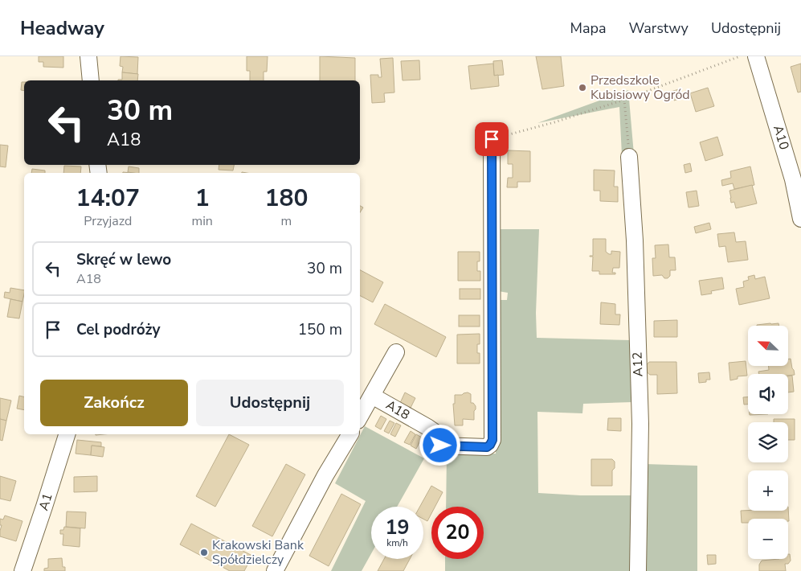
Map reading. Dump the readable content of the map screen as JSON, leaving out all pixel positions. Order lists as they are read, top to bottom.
{
  "streets": {
    "street": [
      "A10",
      "A12",
      "A18",
      "A1"
    ]
  },
  "places": ["Przedszkole Kubisiowy Ogród", "Krakowski Bank Spółdzielczy"],
  "north": "top left",
  "page": {
    "header": "Headway",
    "nav": ["Mapa", "Warstwy", "Udostępnij"],
    "turn": ["30 m", "A18"],
    "eta": [
      "14:07",
      "Przyjazd",
      "1",
      "min",
      "180",
      "m"
    ],
    "list": [
      {
        "name": "Skręć w lewo",
        "note": "A18",
        "value": "30 m"
      },
      {
        "name": "Cel podróży",
        "value": "150 m"
      }
    ],
    "map_buttons": ["+", "−"],
    "buttons": ["Zakończ", "Udostępnij"],
    "speed": "19 km/h",
    "limit": "20"
  }
}
